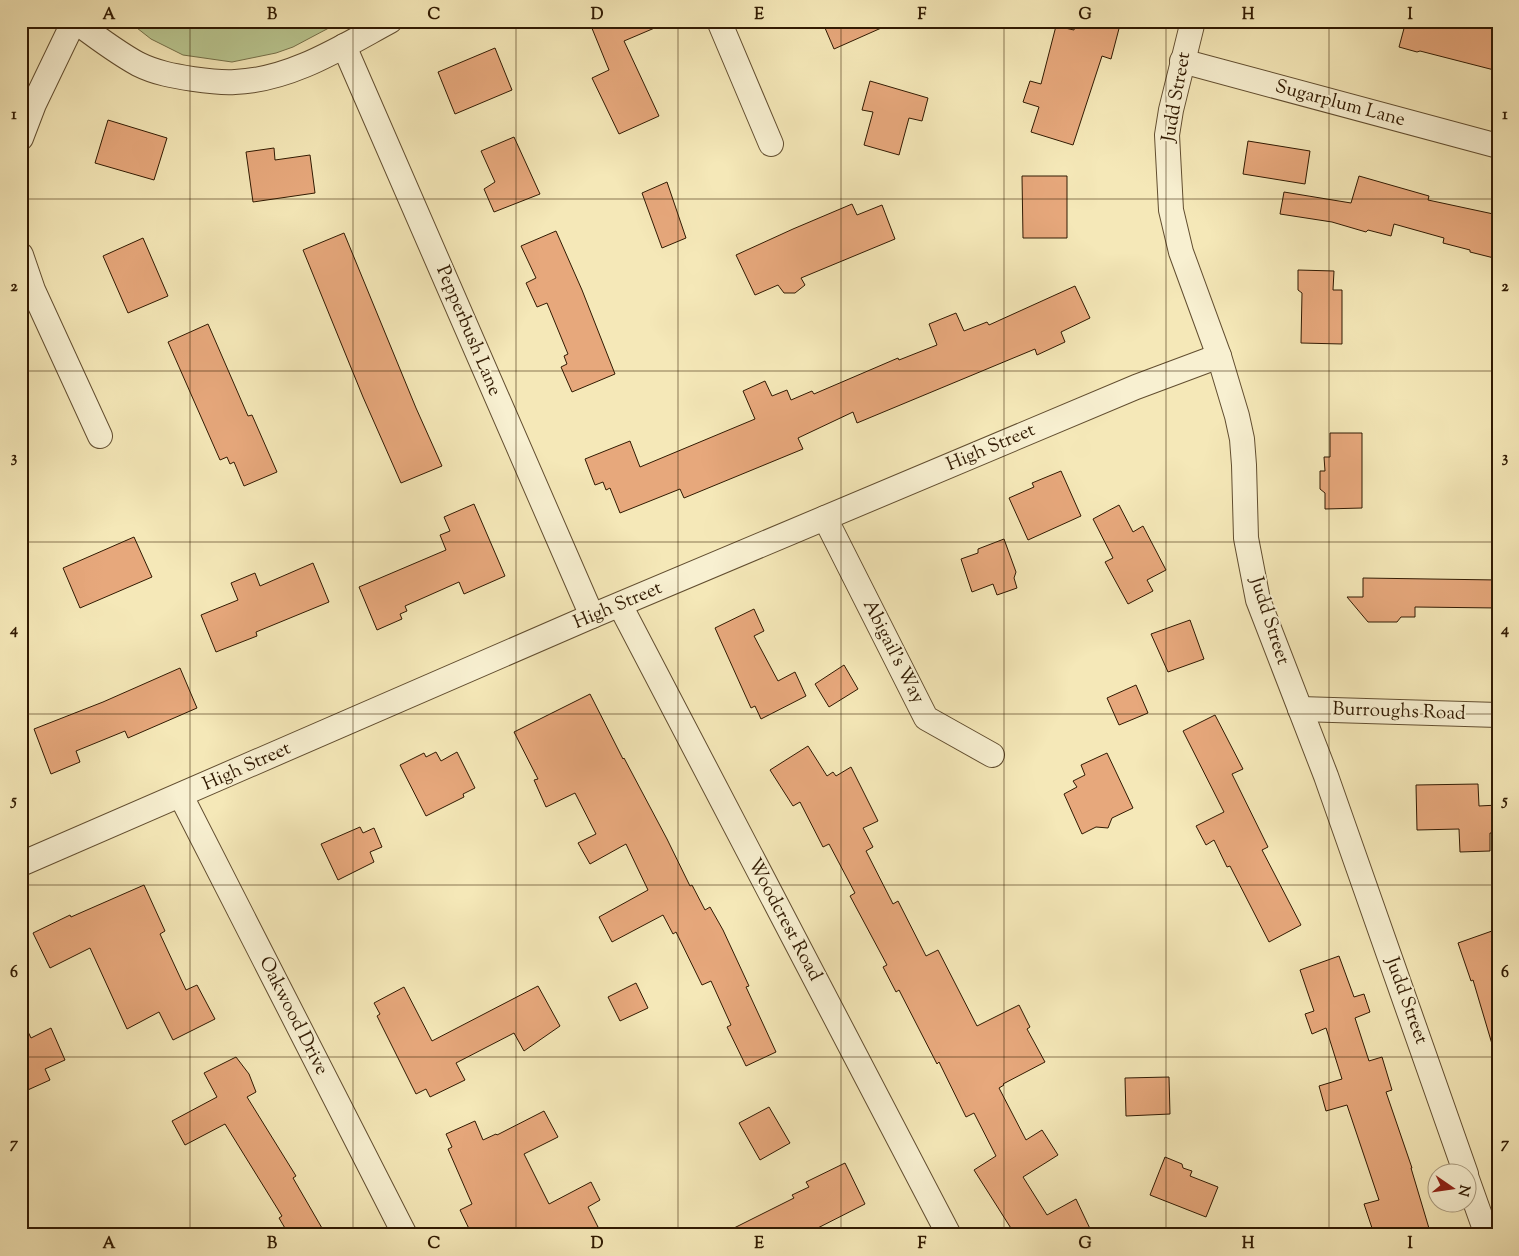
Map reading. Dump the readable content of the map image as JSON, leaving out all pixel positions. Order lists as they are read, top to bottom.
{
  "streets": {
    "street": [
      "Judd Street",
      "Sugarplum Lane",
      "Pepperbush Lane",
      "High Street",
      "Abigail's Way",
      "Burroughs Road",
      "Woodcrest Road",
      "Oakwood Drive"
    ]
  },
  "crossings": [
    ["Judd Street", "Sugarplum Lane"],
    ["Judd Street", "High Street"],
    ["Judd Street", "Burroughs Road"],
    ["Pepperbush Lane", "High Street"],
    ["High Street", "Abigail's Way"],
    ["High Street", "Woodcrest Road"],
    ["High Street", "Oakwood Drive"]
  ],
  "north": "right",
  "grid": {
    "columns": [
      "A",
      "B",
      "C",
      "D",
      "E",
      "F",
      "G",
      "H",
      "I"
    ],
    "rows": [
      "1",
      "2",
      "3",
      "4",
      "5",
      "6",
      "7"
    ]
  }
}
